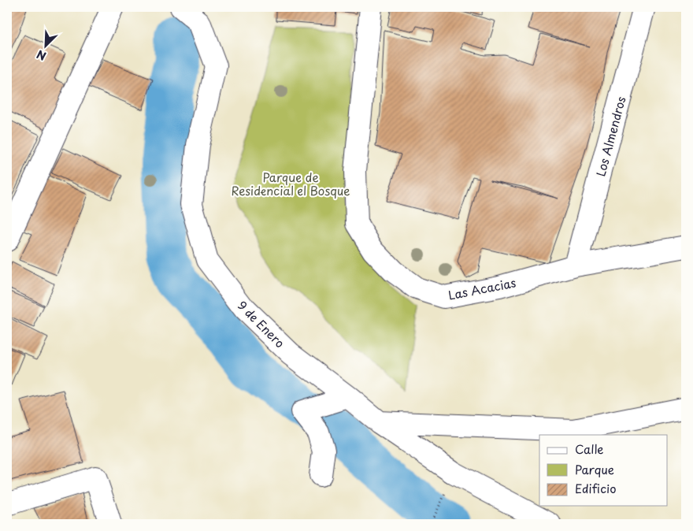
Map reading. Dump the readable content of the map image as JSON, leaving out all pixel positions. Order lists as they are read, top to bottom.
{
  "streets": {
    "street": ["Los Almendros", "Las Acacias", "9 de Enero"]
  },
  "crossings": [
    ["Los Almendros", "Las Acacias"]
  ],
  "parks": ["Parque de Residencial el Bosque"],
  "legend": ["Calle", "Parque", "Edificio"],
  "north": "bottom left"
}
